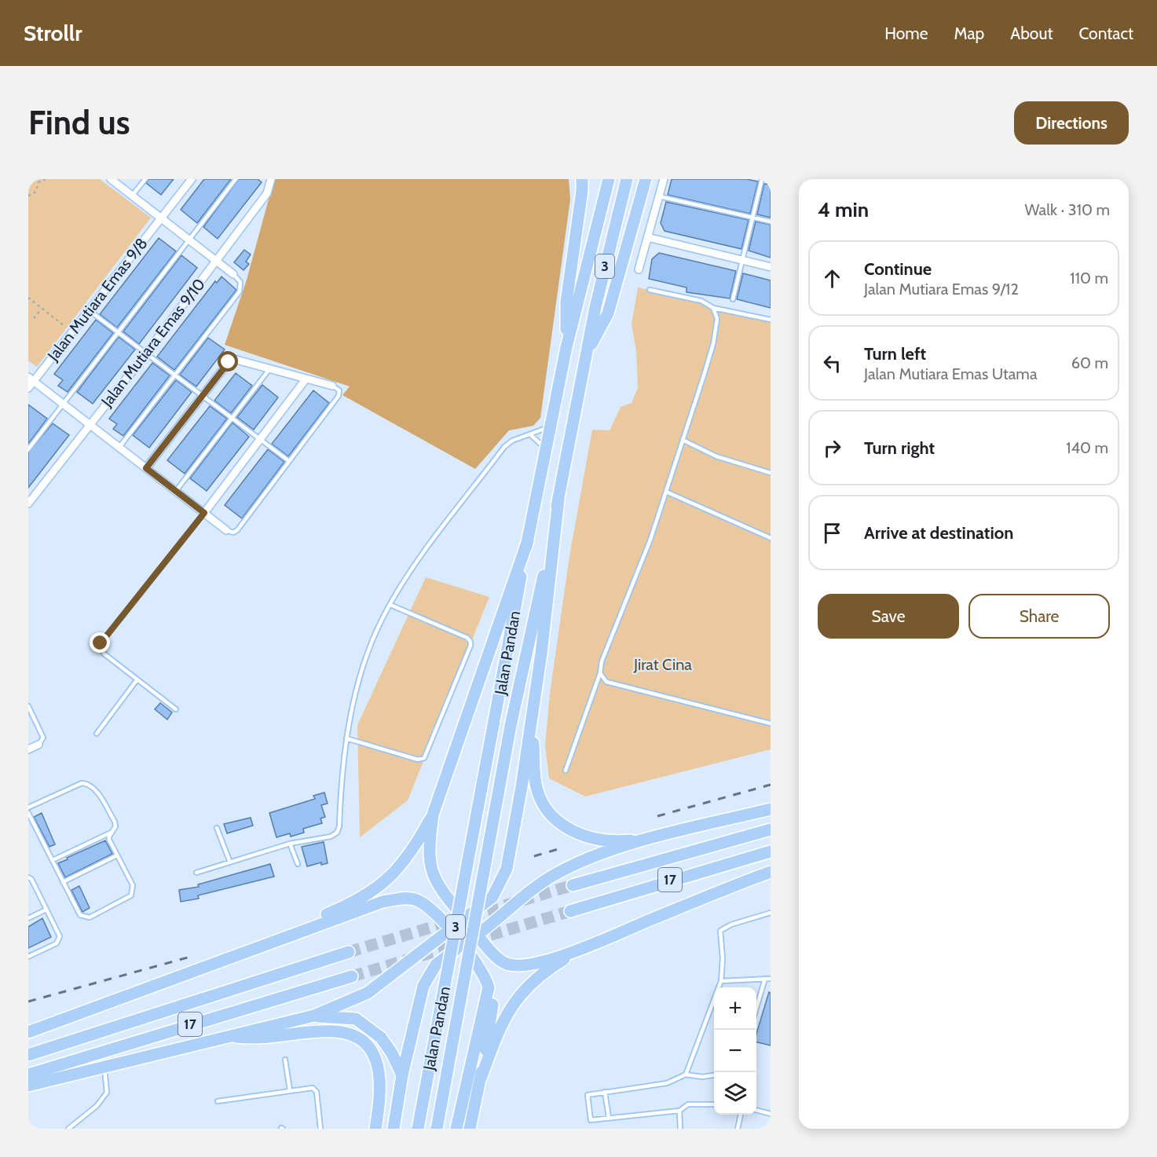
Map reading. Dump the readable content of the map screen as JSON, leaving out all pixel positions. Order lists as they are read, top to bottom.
{
  "streets": {
    "highway": ["3", "Jalan Pandan", "17"],
    "street": ["Jalan Mutiara Emas 9/8", "Jalan Mutiara Emas 9/10"]
  },
  "parks": ["Jirat Cina"],
  "page": {
    "header": "Strollr",
    "nav": [
      "Home",
      "Map",
      "About",
      "Contact"
    ],
    "buttons": [
      "Directions",
      ["Save", "Share"]
    ],
    "title": "Find us",
    "heading": ["4 min", "Walk · 310 m"],
    "list": [
      ["Continue", "Jalan Mutiara Emas 9/12", "110 m"],
      ["Turn left", "Jalan Mutiara Emas Utama", "60 m"],
      ["Turn right", "140 m"],
      "Arrive at destination"
    ],
    "map_buttons": ["+", "−"]
  }
}
